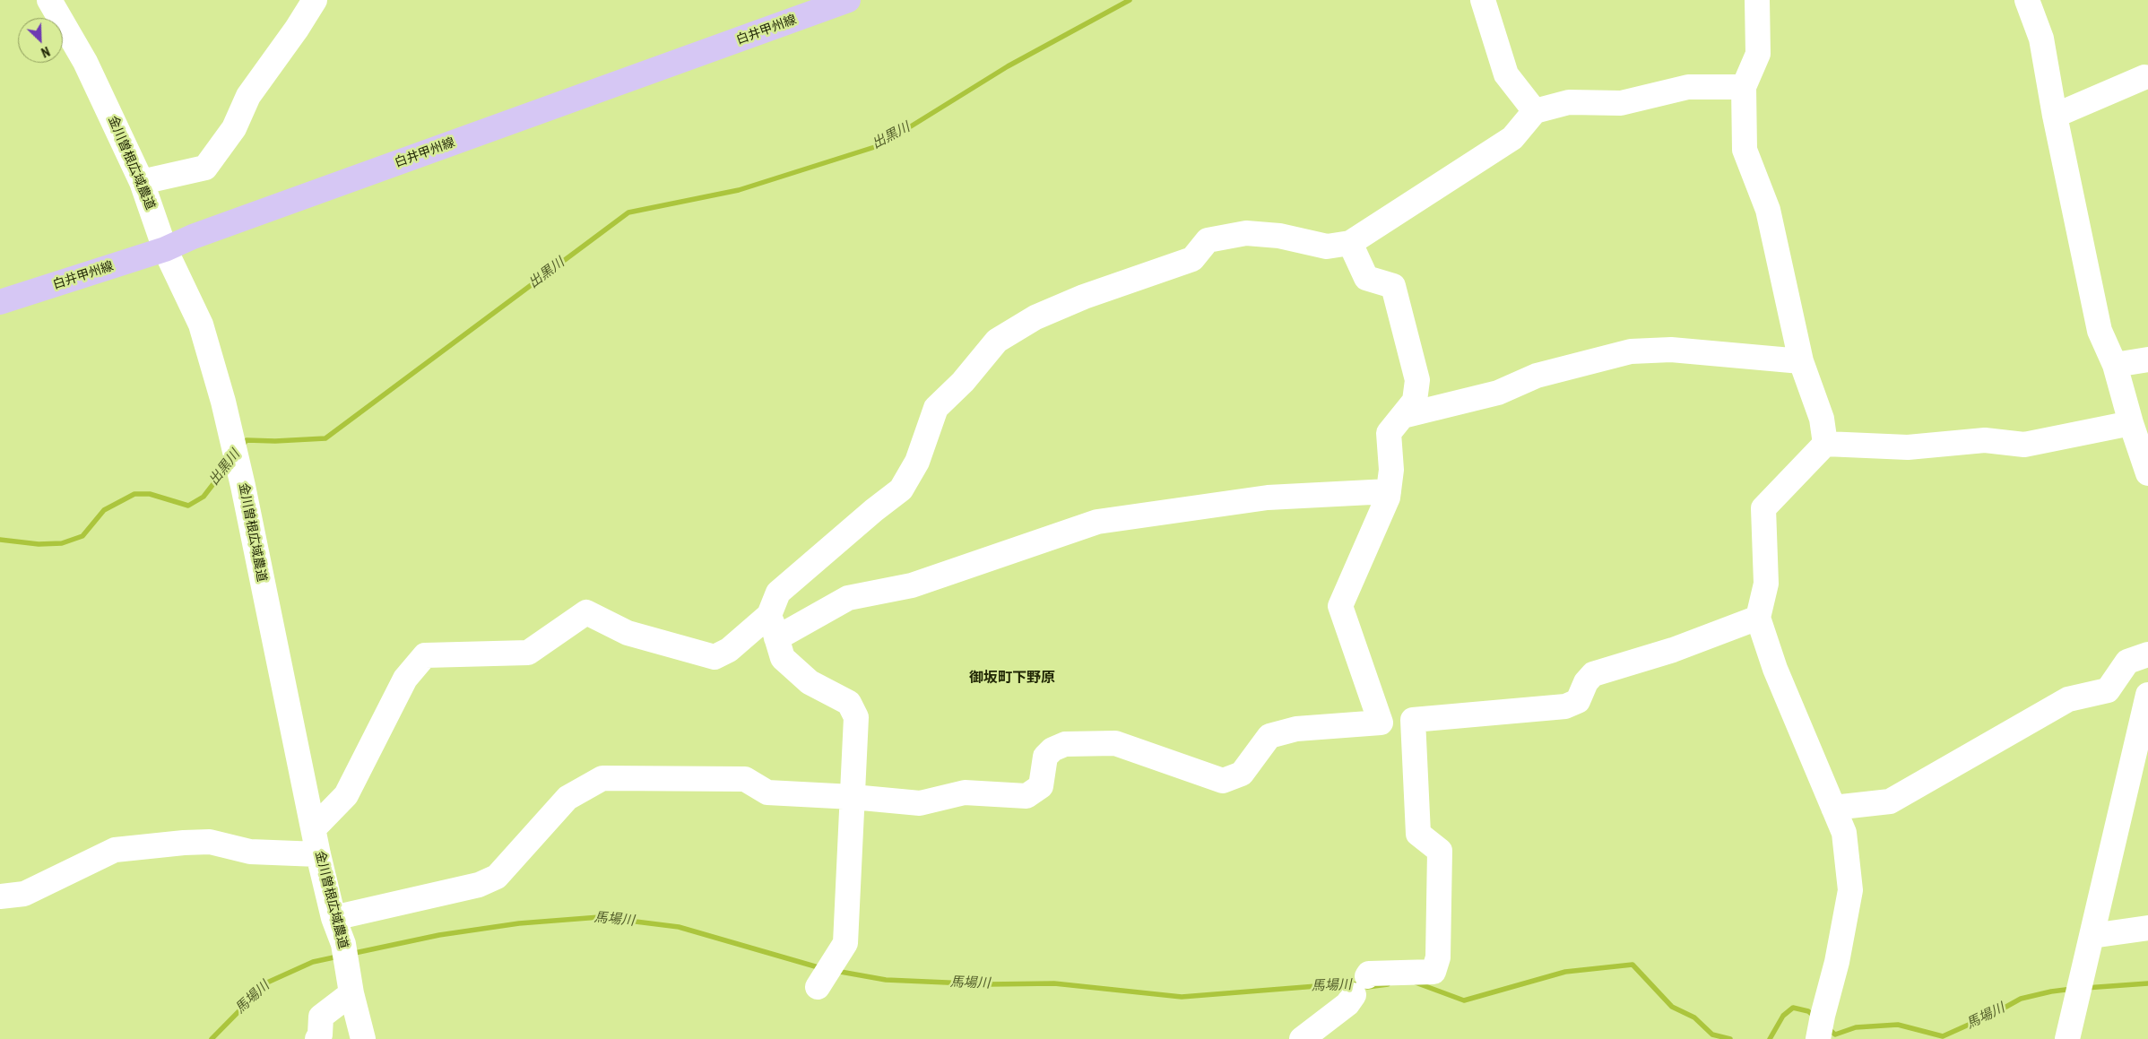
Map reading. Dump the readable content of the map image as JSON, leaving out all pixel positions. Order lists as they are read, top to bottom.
{
  "streets": {
    "main road": ["白井甲州線"],
    "street": ["金川曽根広域農道"]
  },
  "crossings": [
    ["白井甲州線", "金川曽根広域農道"]
  ],
  "districts": ["御坂町下野原"],
  "water": ["出黒川", "馬場川"],
  "north": "bottom right"
}
